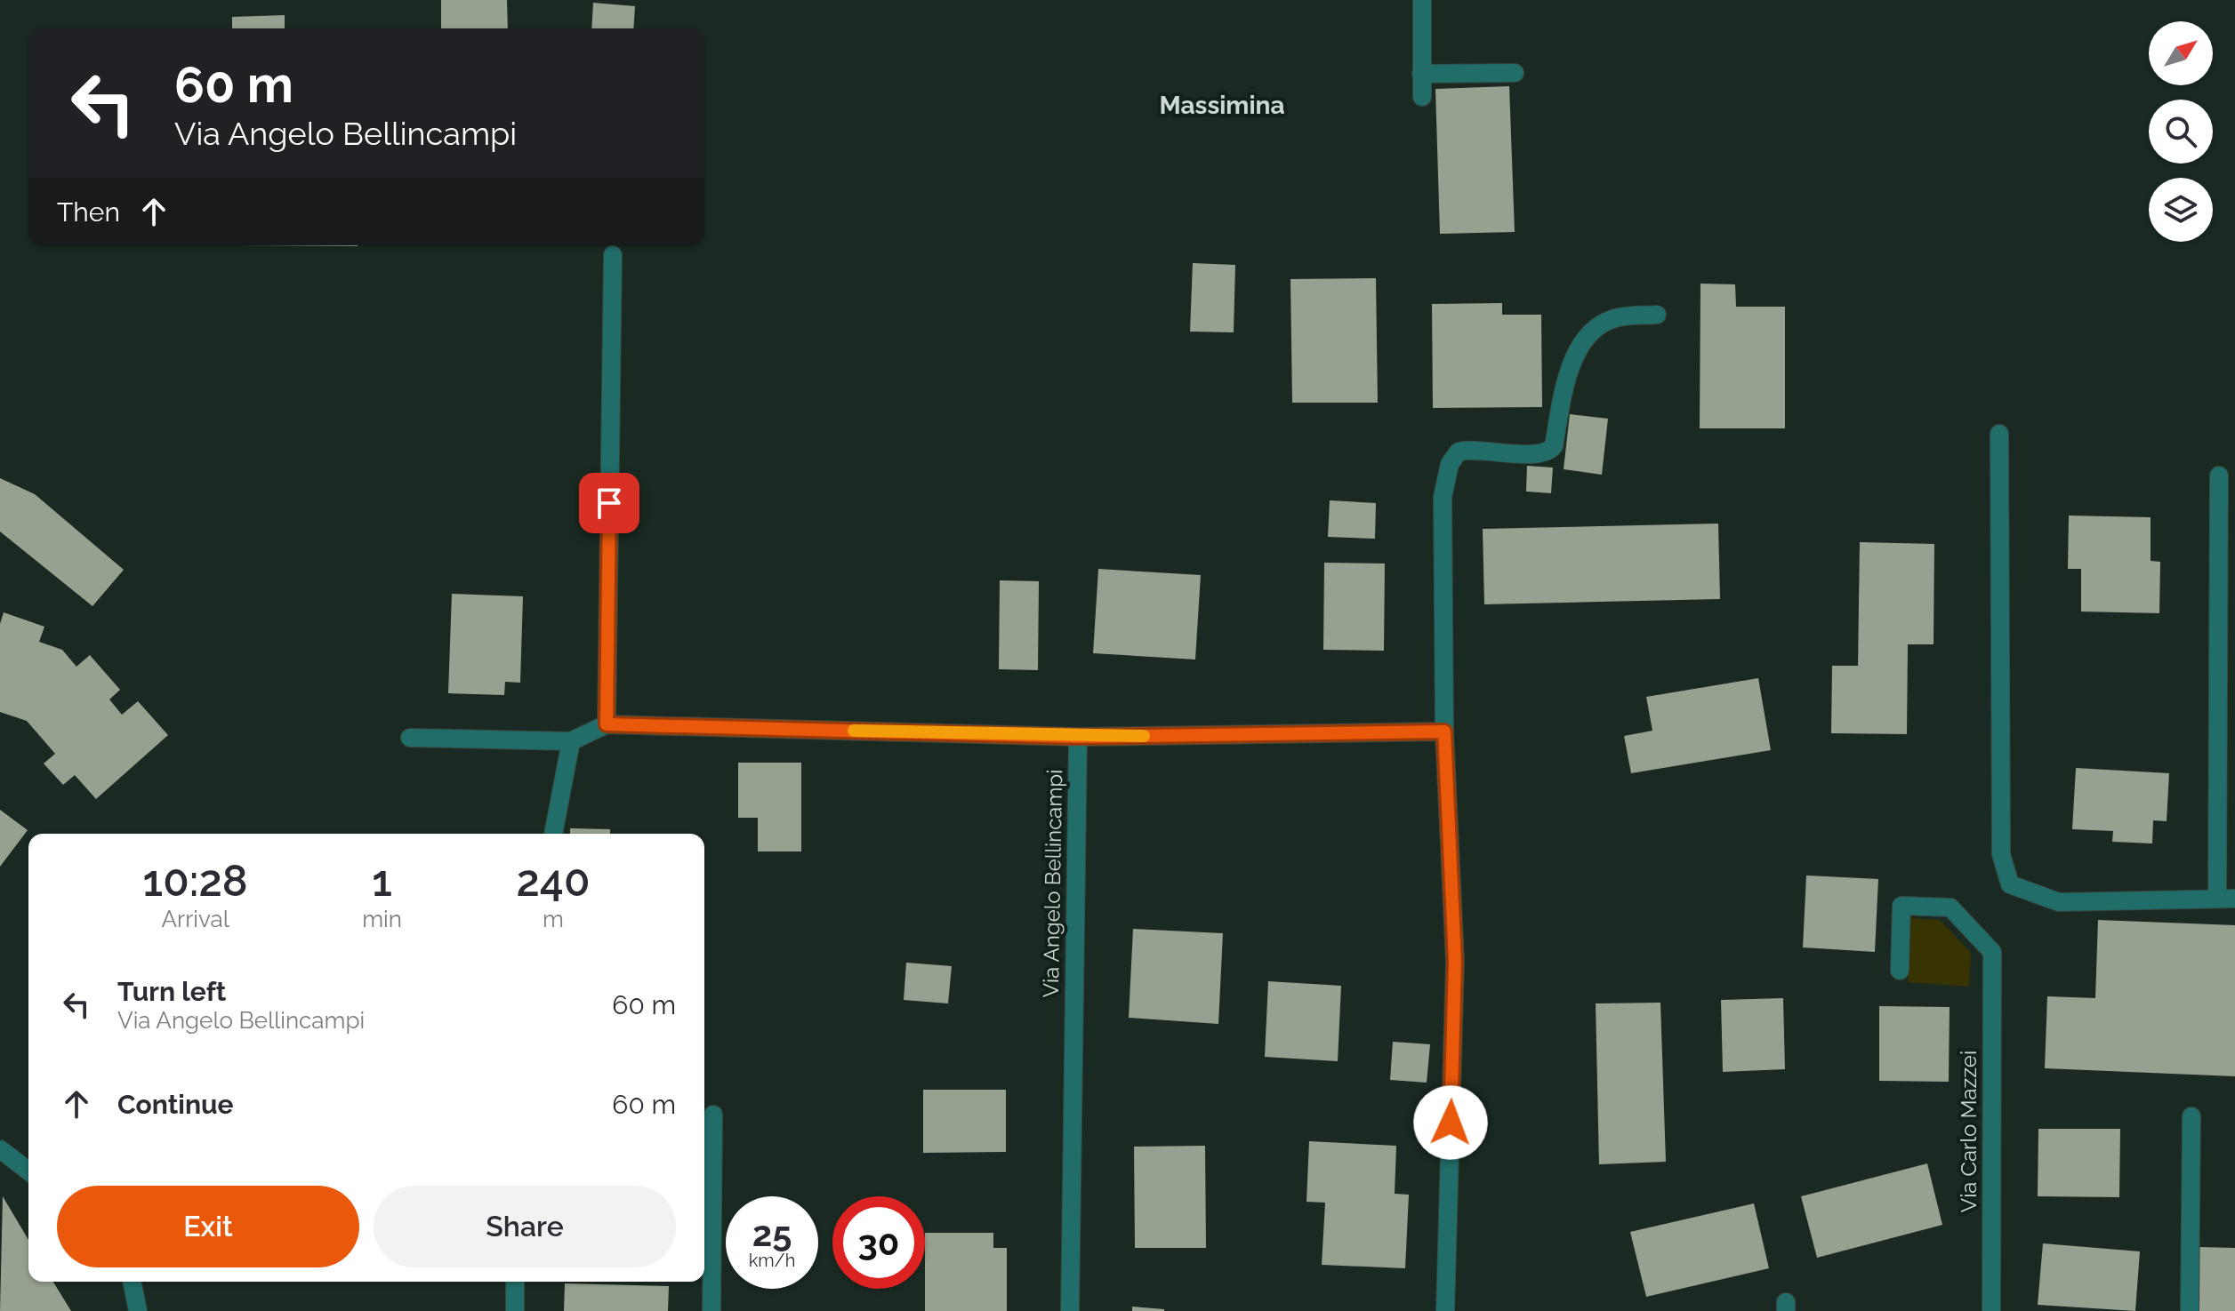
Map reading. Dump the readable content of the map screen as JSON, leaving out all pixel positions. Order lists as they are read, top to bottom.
{
  "streets": {
    "street": ["Via Angelo Bellincampi", "Via Carlo Mazzei"]
  },
  "districts": ["Massimina"],
  "north": "top right",
  "page": {
    "turn": ["60 m", "Via Angelo Bellincampi"],
    "then": "Then",
    "eta": [
      "10:28",
      "Arrival",
      "1",
      "min",
      "240",
      "m"
    ],
    "list": [
      {
        "name": "Turn left",
        "note": "Via Angelo Bellincampi",
        "value": "60 m"
      },
      {
        "name": "Continue",
        "value": "60 m"
      }
    ],
    "buttons": ["Exit", "Share"],
    "speed": "25 km/h",
    "limit": "30"
  }
}
